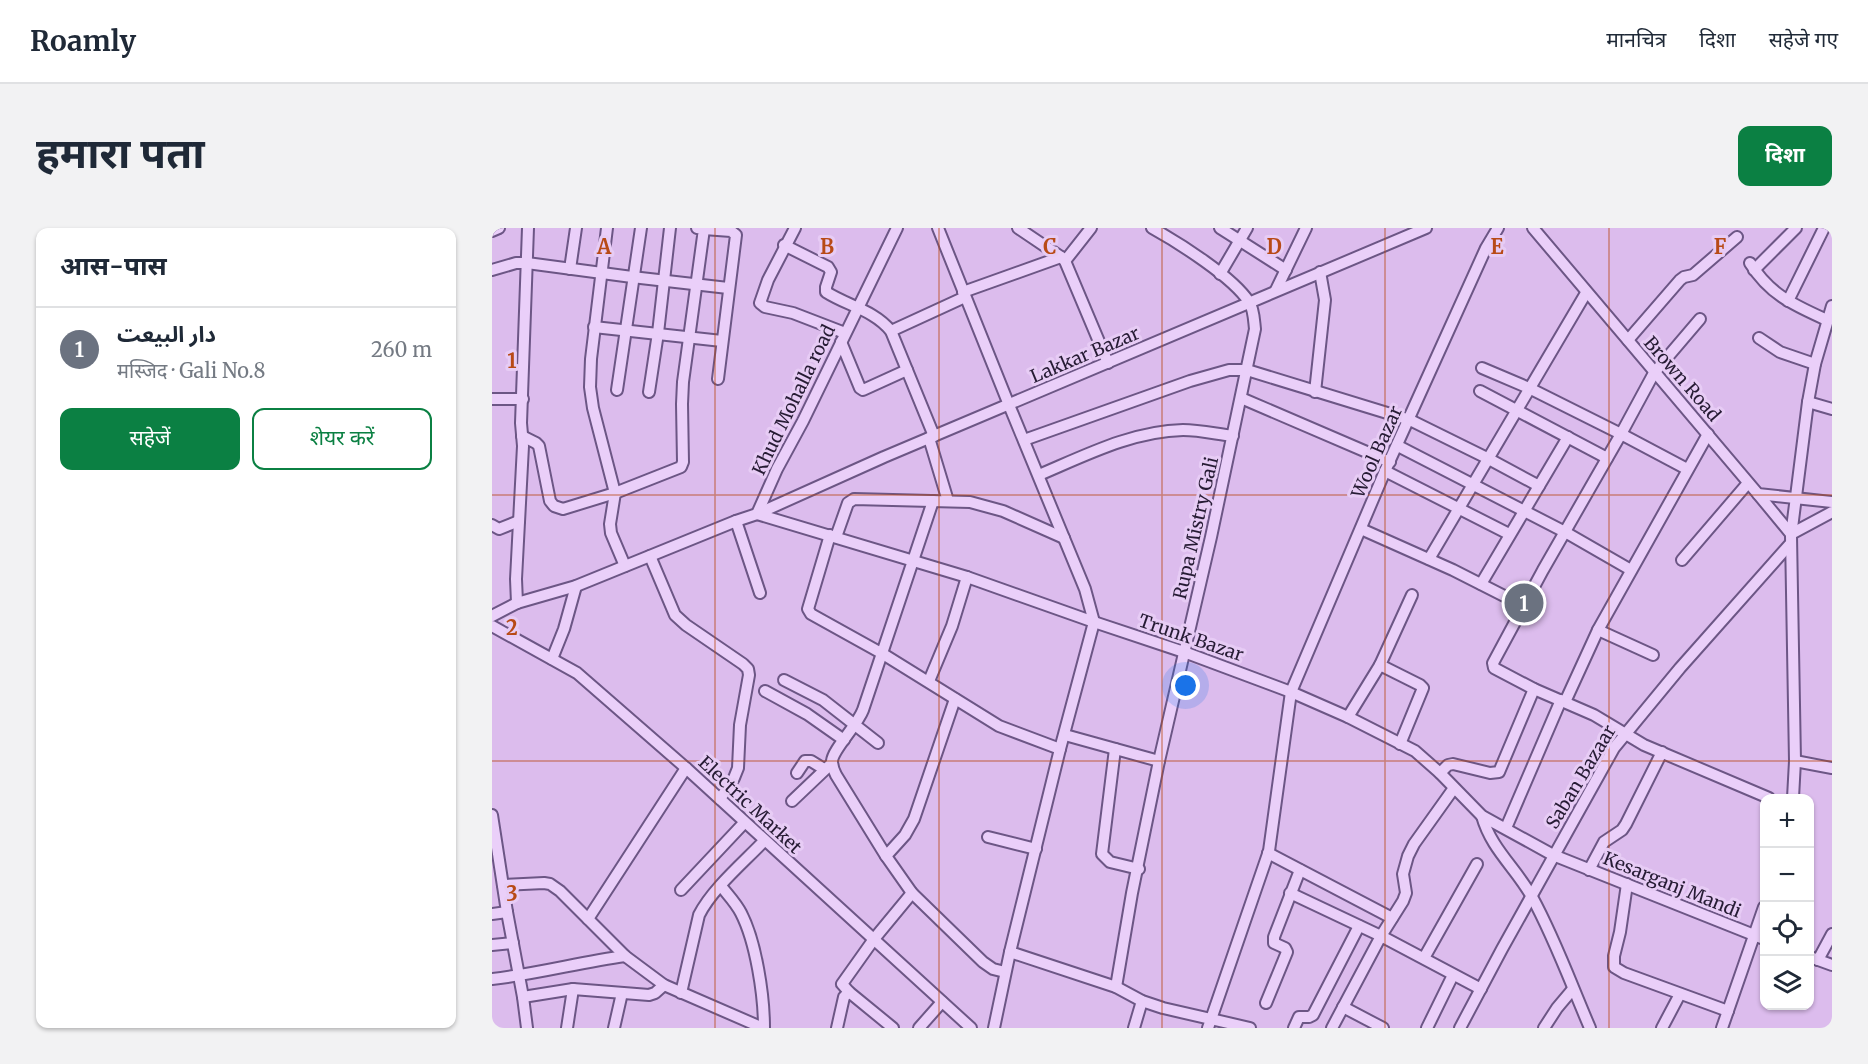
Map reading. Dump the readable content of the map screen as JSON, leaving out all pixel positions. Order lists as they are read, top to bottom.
{
  "streets": {
    "street": [
      "Lakkar Bazar",
      "Brown Road",
      "Khud Mohalla road",
      "Wool Bazar",
      "Rupa Mistry Gali",
      "Trunk Bazar",
      "Saban Bazaar",
      "Electric Market",
      "Kesarganj Mandi"
    ]
  },
  "crossings": [
    ["Lakkar Bazar", "Khud Mohalla road"],
    ["Lakkar Bazar", "Rupa Mistry Gali"],
    ["Lakkar Bazar", "Trunk Bazar"],
    ["Brown Road", "Saban Bazaar"],
    ["Khud Mohalla road", "Trunk Bazar"],
    ["Wool Bazar", "Trunk Bazar"],
    ["Rupa Mistry Gali", "Trunk Bazar"],
    ["Trunk Bazar", "Saban Bazaar"],
    ["Trunk Bazar", "Kesarganj Mandi"]
  ],
  "page": {
    "header": "Roamly",
    "nav": ["मानचित्र", "दिशा", "सहेजे गए"],
    "buttons": [
      "दिशा",
      ["सहेजें", "शेयर करें"]
    ],
    "title": "हमारा पता",
    "heading": "आस-पास",
    "list": [
      {
        "mark": "1",
        "name": "دار البیعت",
        "note": "मस्जिद · Gali No.8",
        "value": "260 m"
      }
    ],
    "pins": "1",
    "map_buttons": ["+", "−"]
  },
  "grid": {
    "columns": [
      "A",
      "B",
      "C",
      "D",
      "E",
      "F"
    ],
    "rows": ["1", "2", "3"]
  }
}
